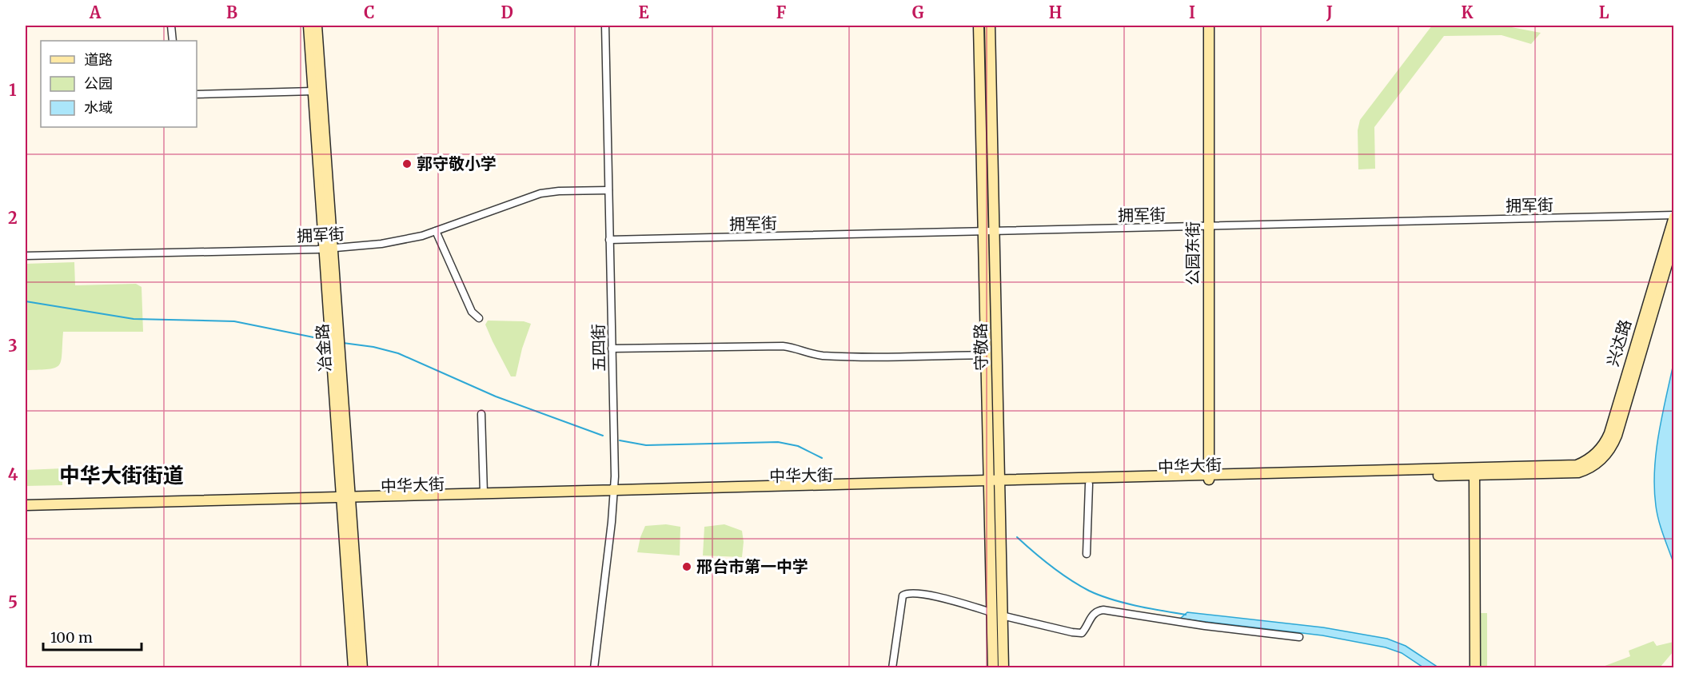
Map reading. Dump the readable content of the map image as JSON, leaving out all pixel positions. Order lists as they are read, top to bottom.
{
  "streets": {
    "street": [
      "拥军街",
      "公园东街",
      "兴达路",
      "守敬路",
      "冶金路",
      "五四街",
      "中华大街"
    ]
  },
  "crossings": [
    ["拥军街", "公园东街"],
    ["拥军街", "兴达路"],
    ["拥军街", "守敬路"],
    ["拥军街", "冶金路"],
    ["拥军街", "五四街"],
    ["公园东街", "中华大街"],
    ["兴达路", "中华大街"],
    ["守敬路", "中华大街"],
    ["冶金路", "中华大街"],
    ["五四街", "中华大街"]
  ],
  "districts": ["中华大街街道"],
  "places": ["郭守敬小学", "邢台市第一中学"],
  "legend": ["道路", "公园", "水域"],
  "scale_bar": "100 m",
  "grid": {
    "columns": [
      "A",
      "B",
      "C",
      "D",
      "E",
      "F",
      "G",
      "H",
      "I",
      "J",
      "K",
      "L"
    ],
    "rows": [
      "1",
      "2",
      "3",
      "4",
      "5"
    ]
  }
}
